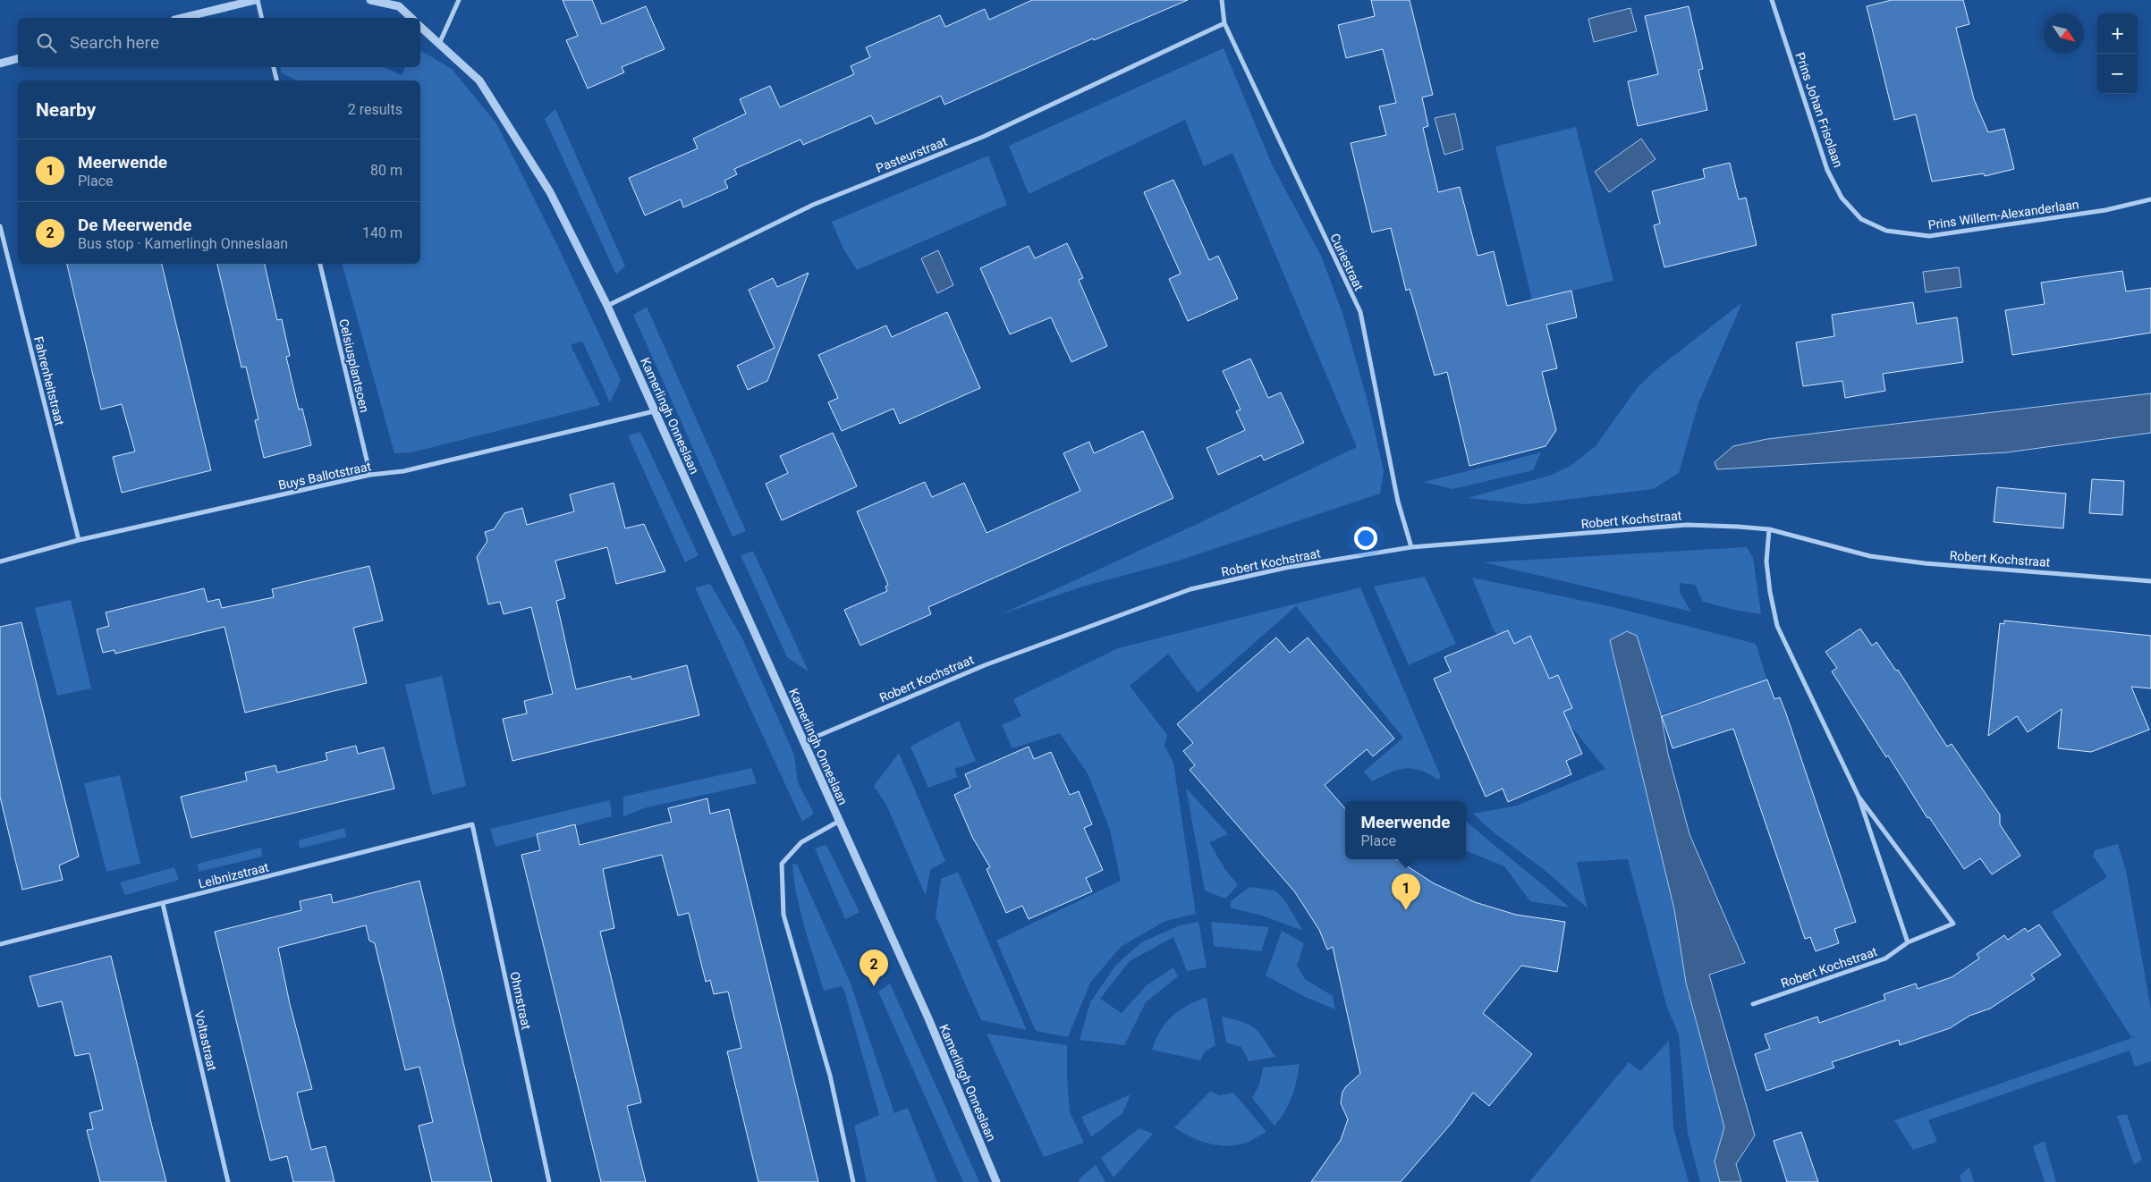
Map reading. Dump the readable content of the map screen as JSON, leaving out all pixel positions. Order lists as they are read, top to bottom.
{
  "streets": {
    "street": [
      "Prins Johan Frisolaan",
      "Pasteurstraat",
      "Prins Willem-Alexanderlaan",
      "Curiestraat",
      "Celsiusplantsoen",
      "Fahrenheitstraat",
      "Kamerlingh Onneslaan",
      "Buys Ballotstraat",
      "Robert Kochstraat",
      "Leibnizstraat",
      "Ohmstraat",
      "Voltastraat"
    ]
  },
  "crossings": [
    ["Prins Johan Frisolaan", "Prins Willem-Alexanderlaan"],
    ["Pasteurstraat", "Curiestraat"],
    ["Pasteurstraat", "Kamerlingh Onneslaan"],
    ["Curiestraat", "Robert Kochstraat"],
    ["Celsiusplantsoen", "Buys Ballotstraat"],
    ["Fahrenheitstraat", "Buys Ballotstraat"],
    ["Kamerlingh Onneslaan", "Buys Ballotstraat"],
    ["Kamerlingh Onneslaan", "Robert Kochstraat"],
    ["Leibnizstraat", "Ohmstraat"],
    ["Leibnizstraat", "Voltastraat"]
  ],
  "north": "bottom right",
  "page": {
    "map_buttons": ["+", "−"],
    "search": "Search here",
    "heading": ["Nearby", "2 results"],
    "list": [
      {
        "mark": "1",
        "name": "Meerwende",
        "note": "Place",
        "value": "80 m"
      },
      {
        "mark": "2",
        "name": "De Meerwende",
        "note": "Bus stop · Kamerlingh Onneslaan",
        "value": "140 m"
      }
    ],
    "popup": ["Meerwende", "Place"],
    "pins": ["1", "2"]
  }
}
